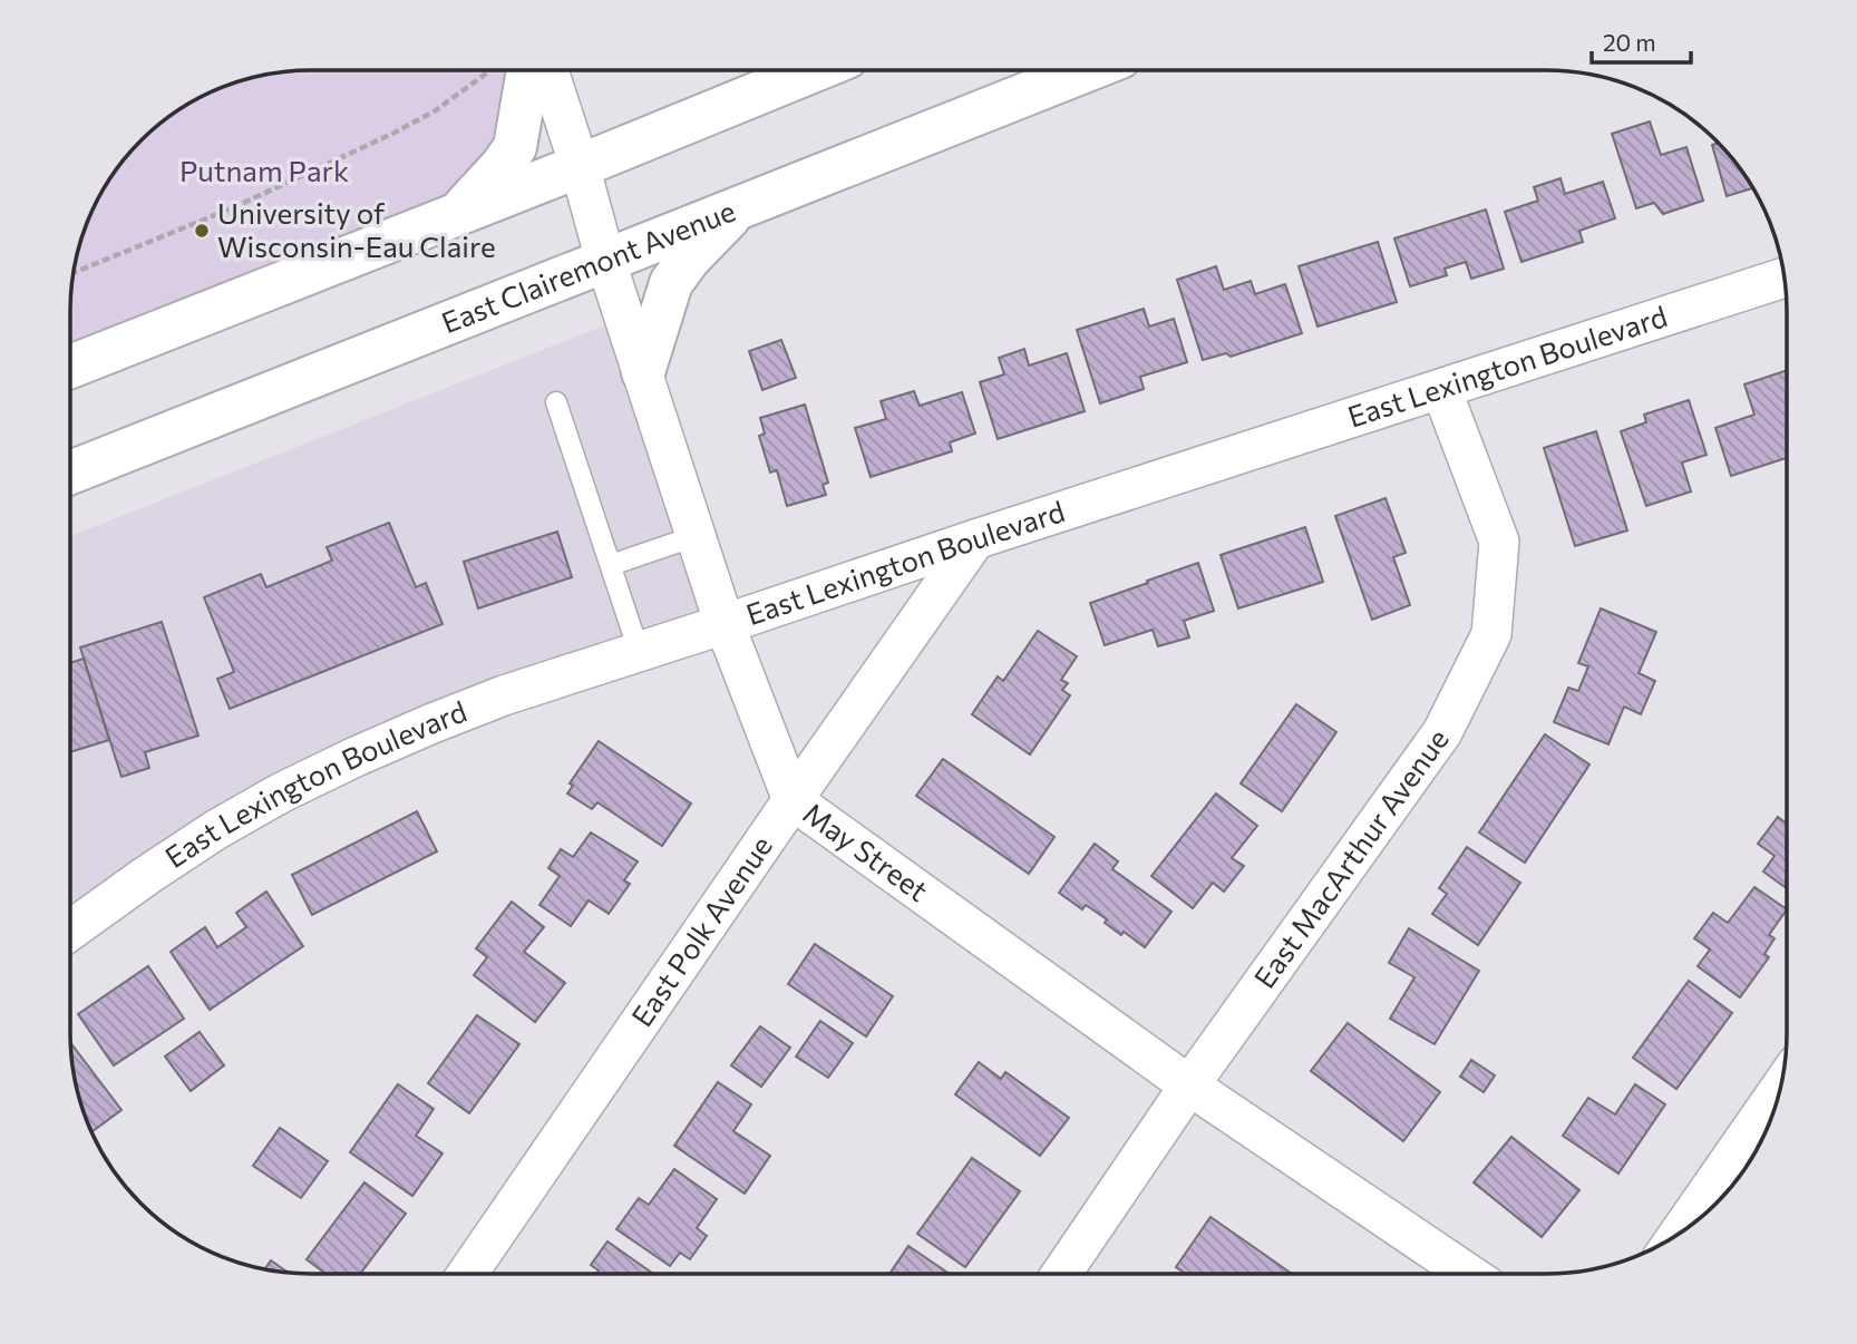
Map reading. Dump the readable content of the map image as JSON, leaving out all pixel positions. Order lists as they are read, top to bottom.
{
  "streets": {
    "main road": ["East Clairemont Avenue"],
    "street": [
      "East Lexington Boulevard",
      "May Street",
      "East MacArthur Avenue",
      "East Polk Avenue"
    ]
  },
  "crossings": [
    ["East Clairemont Avenue", "May Street"],
    ["East Lexington Boulevard", "May Street"],
    ["East Lexington Boulevard", "East MacArthur Avenue"],
    ["East Lexington Boulevard", "East Polk Avenue"],
    ["May Street", "East MacArthur Avenue"],
    ["May Street", "East Polk Avenue"]
  ],
  "parks": ["Putnam Park"],
  "places": ["University of Wisconsin-Eau Claire"],
  "scale_bar": "20 m"
}
